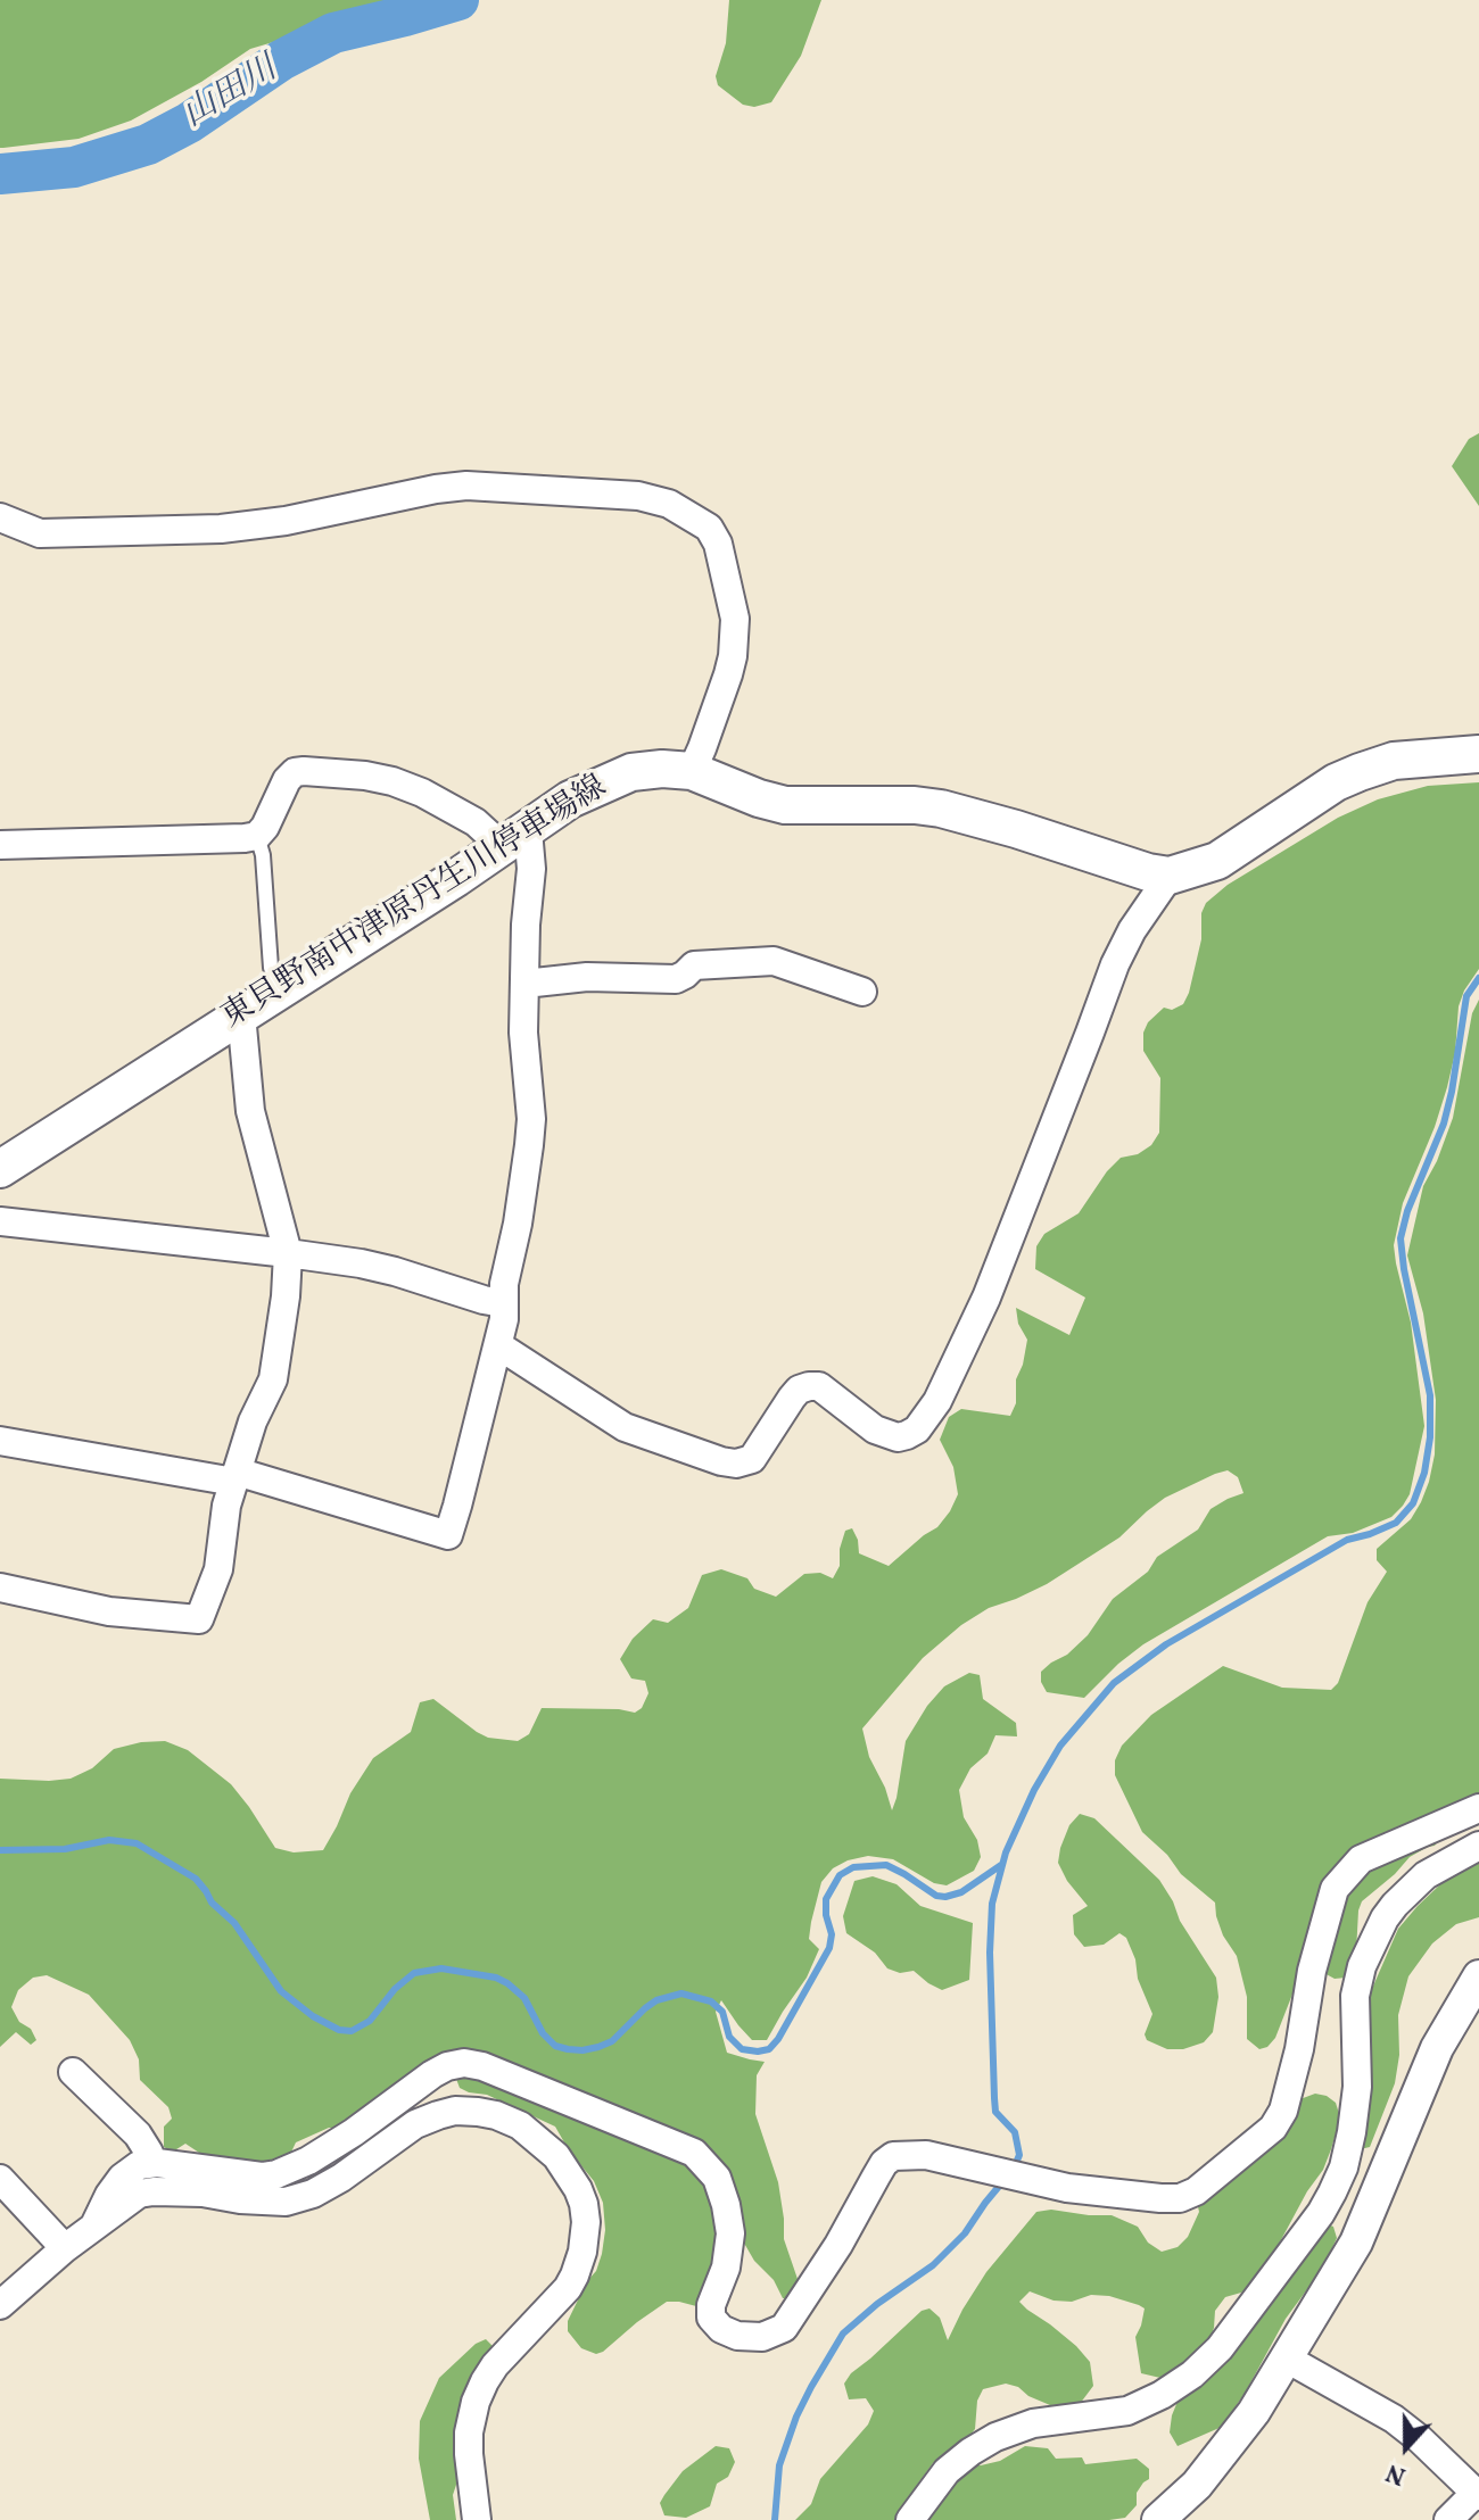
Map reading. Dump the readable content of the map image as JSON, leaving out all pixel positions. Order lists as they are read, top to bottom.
{
  "streets": {
    "main road": ["東貝野南中津原丹生川停車場線"]
  },
  "water": ["山田川"],
  "north": "bottom"
}
